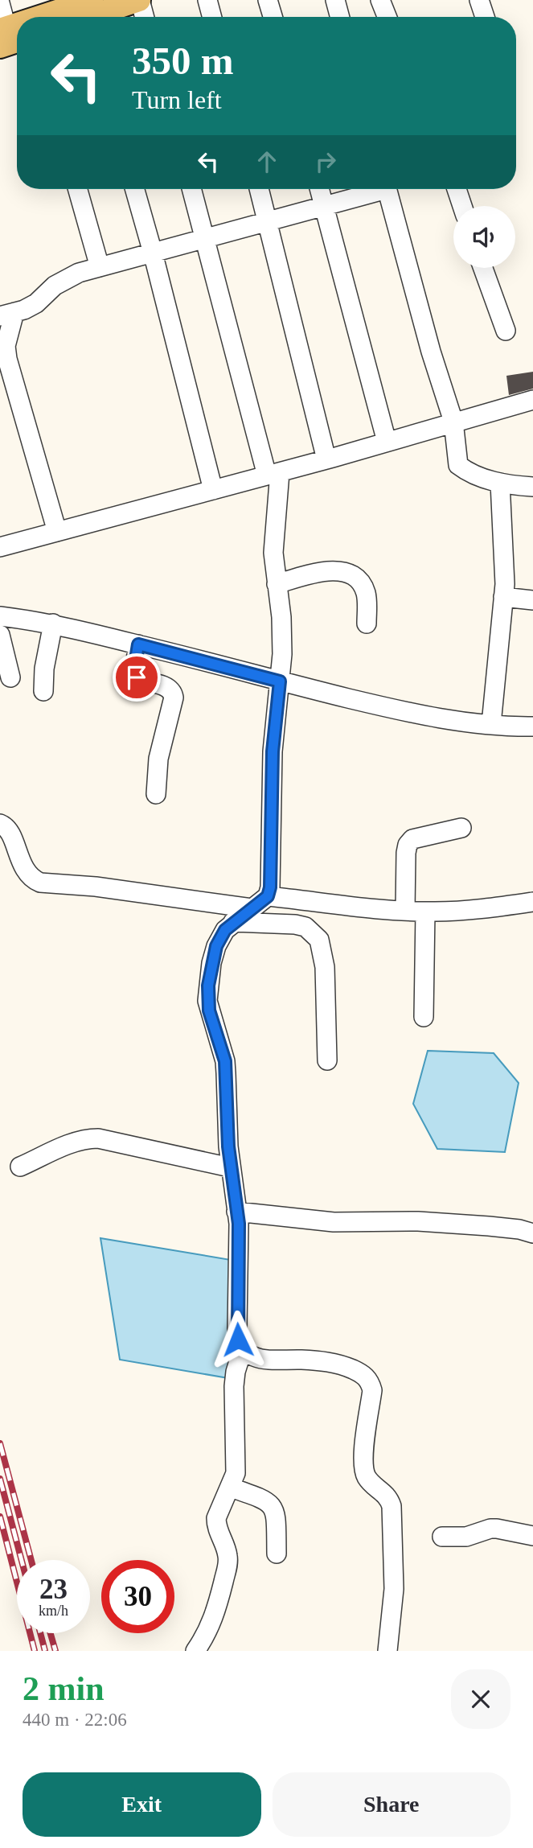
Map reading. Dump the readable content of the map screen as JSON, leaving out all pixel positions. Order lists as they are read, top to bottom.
{
  "page": {
    "turn": ["350 m", "Turn left"],
    "speed": "23 km/h",
    "limit": "30",
    "heading": ["2 min", "440 m · 22:06"],
    "buttons": ["Exit", "Share"]
  }
}
